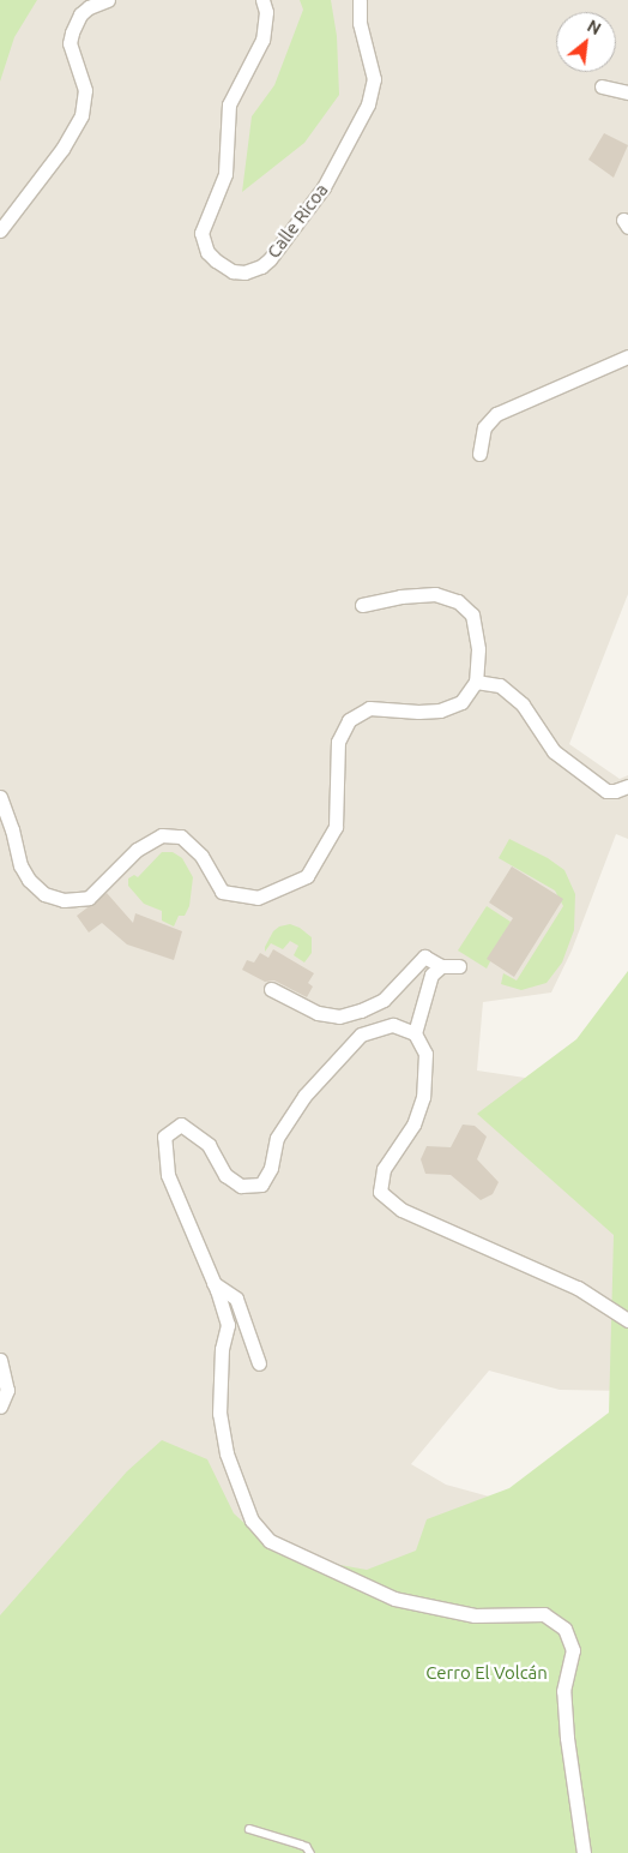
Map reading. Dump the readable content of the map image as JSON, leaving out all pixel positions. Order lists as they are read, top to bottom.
{
  "streets": {
    "street": ["Calle Ricoa"]
  },
  "parks": ["Cerro El Volcán"],
  "north": "top right"
}
